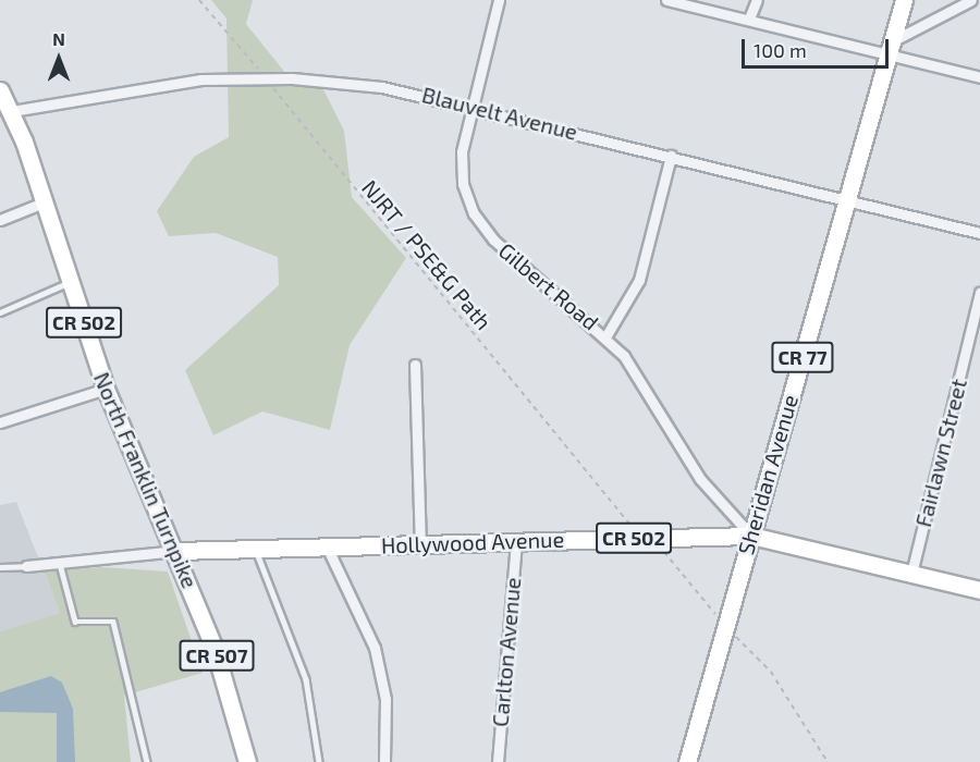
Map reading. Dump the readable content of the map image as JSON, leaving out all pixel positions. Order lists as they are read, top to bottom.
{
  "streets": {
    "main road": [
      "CR 502",
      "CR 77",
      "Sheridan Avenue",
      "North Franklin Turnpike",
      "Hollywood Avenue",
      "CR 507"
    ],
    "street": [
      "Blauvelt Avenue",
      "Gilbert Road",
      "Fairlawn Street",
      "Carlton Avenue"
    ],
    "path": ["NJRT / PSE&G Path"]
  },
  "crossings": [
    ["Blauvelt Avenue", "NJRT / PSE&G Path"],
    ["Blauvelt Avenue", "Gilbert Road"],
    ["Blauvelt Avenue", "Sheridan Avenue"],
    ["Blauvelt Avenue", "North Franklin Turnpike"],
    ["Gilbert Road", "Sheridan Avenue"],
    ["Gilbert Road", "Hollywood Avenue"],
    ["Fairlawn Street", "Hollywood Avenue"],
    ["Sheridan Avenue", "Hollywood Avenue"],
    ["North Franklin Turnpike", "Hollywood Avenue"],
    ["Hollywood Avenue", "Carlton Avenue"]
  ],
  "scale_bar": "100 m",
  "north": "top"
}
